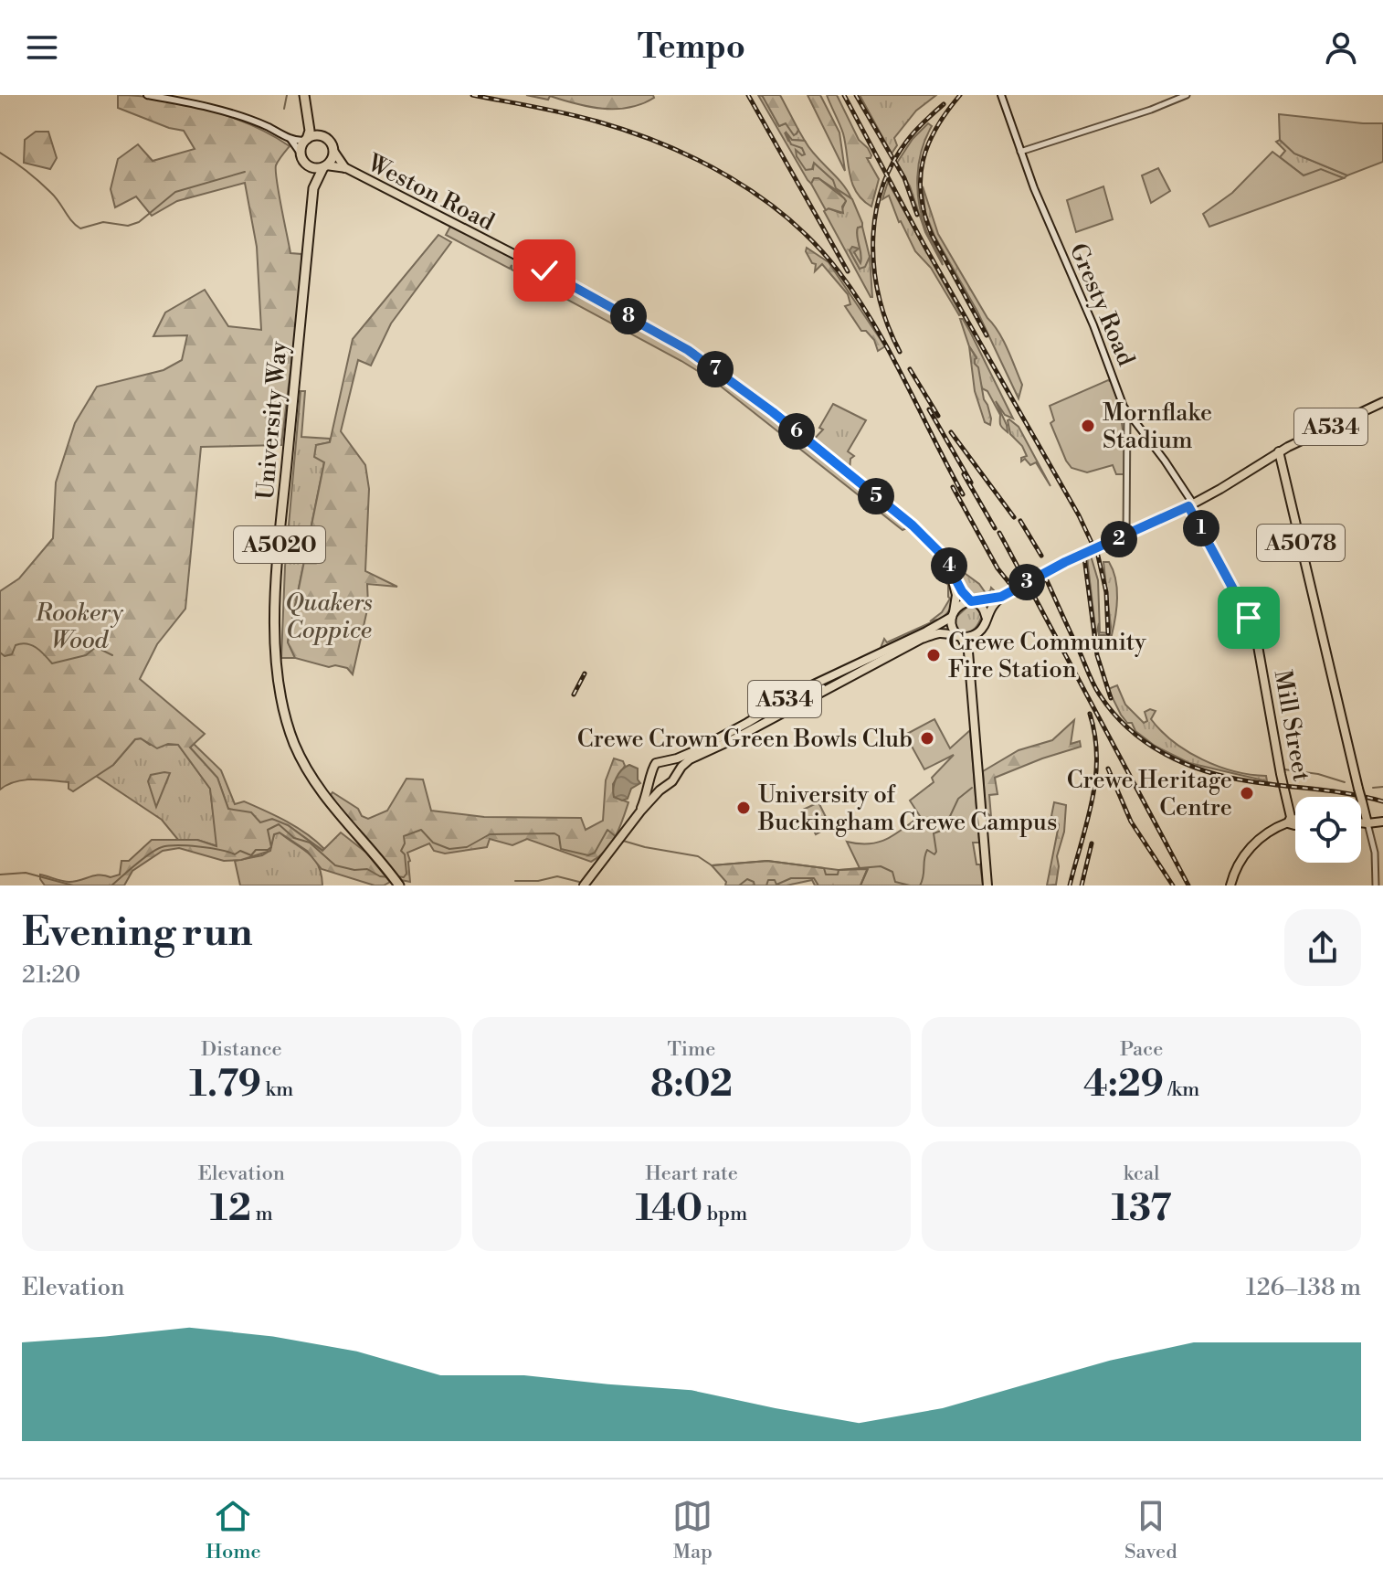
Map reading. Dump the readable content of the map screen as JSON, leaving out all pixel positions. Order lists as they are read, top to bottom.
{
  "streets": {
    "highway": ["University Way", "A5020"],
    "main road": [
      "Weston Road",
      "Gresty Road",
      "A534",
      "A5078",
      "Mill Street"
    ]
  },
  "crossings": [
    ["Weston Road", "University Way"],
    ["Weston Road", "A534"],
    ["Gresty Road", "A534"],
    ["A534", "A5078"],
    ["A534", "Mill Street"]
  ],
  "parks": ["Quakers Coppice", "Rookery Wood"],
  "places": [
    "Mornflake Stadium",
    "Crewe Community Fire Station",
    "Crewe Crown Green Bowls Club",
    "Crewe Heritage Centre",
    "University of Buckingham Crewe Campus"
  ],
  "page": {
    "header": "Tempo",
    "pins": [
      "8",
      "7",
      "6",
      "5",
      "1",
      "2",
      "4",
      "3"
    ],
    "heading": ["Evening run", "21:20"],
    "stats": [
      ["Distance", "1.79 km"],
      ["Time", "8:02"],
      ["Pace", "4:29 /km"],
      ["Elevation", "12 m"],
      ["Heart rate", "140 bpm"],
      ["kcal", "137"]
    ],
    "chart": ["Elevation", "126–138 m"],
    "tabs": ["Home", "Map", "Saved"]
  }
}
